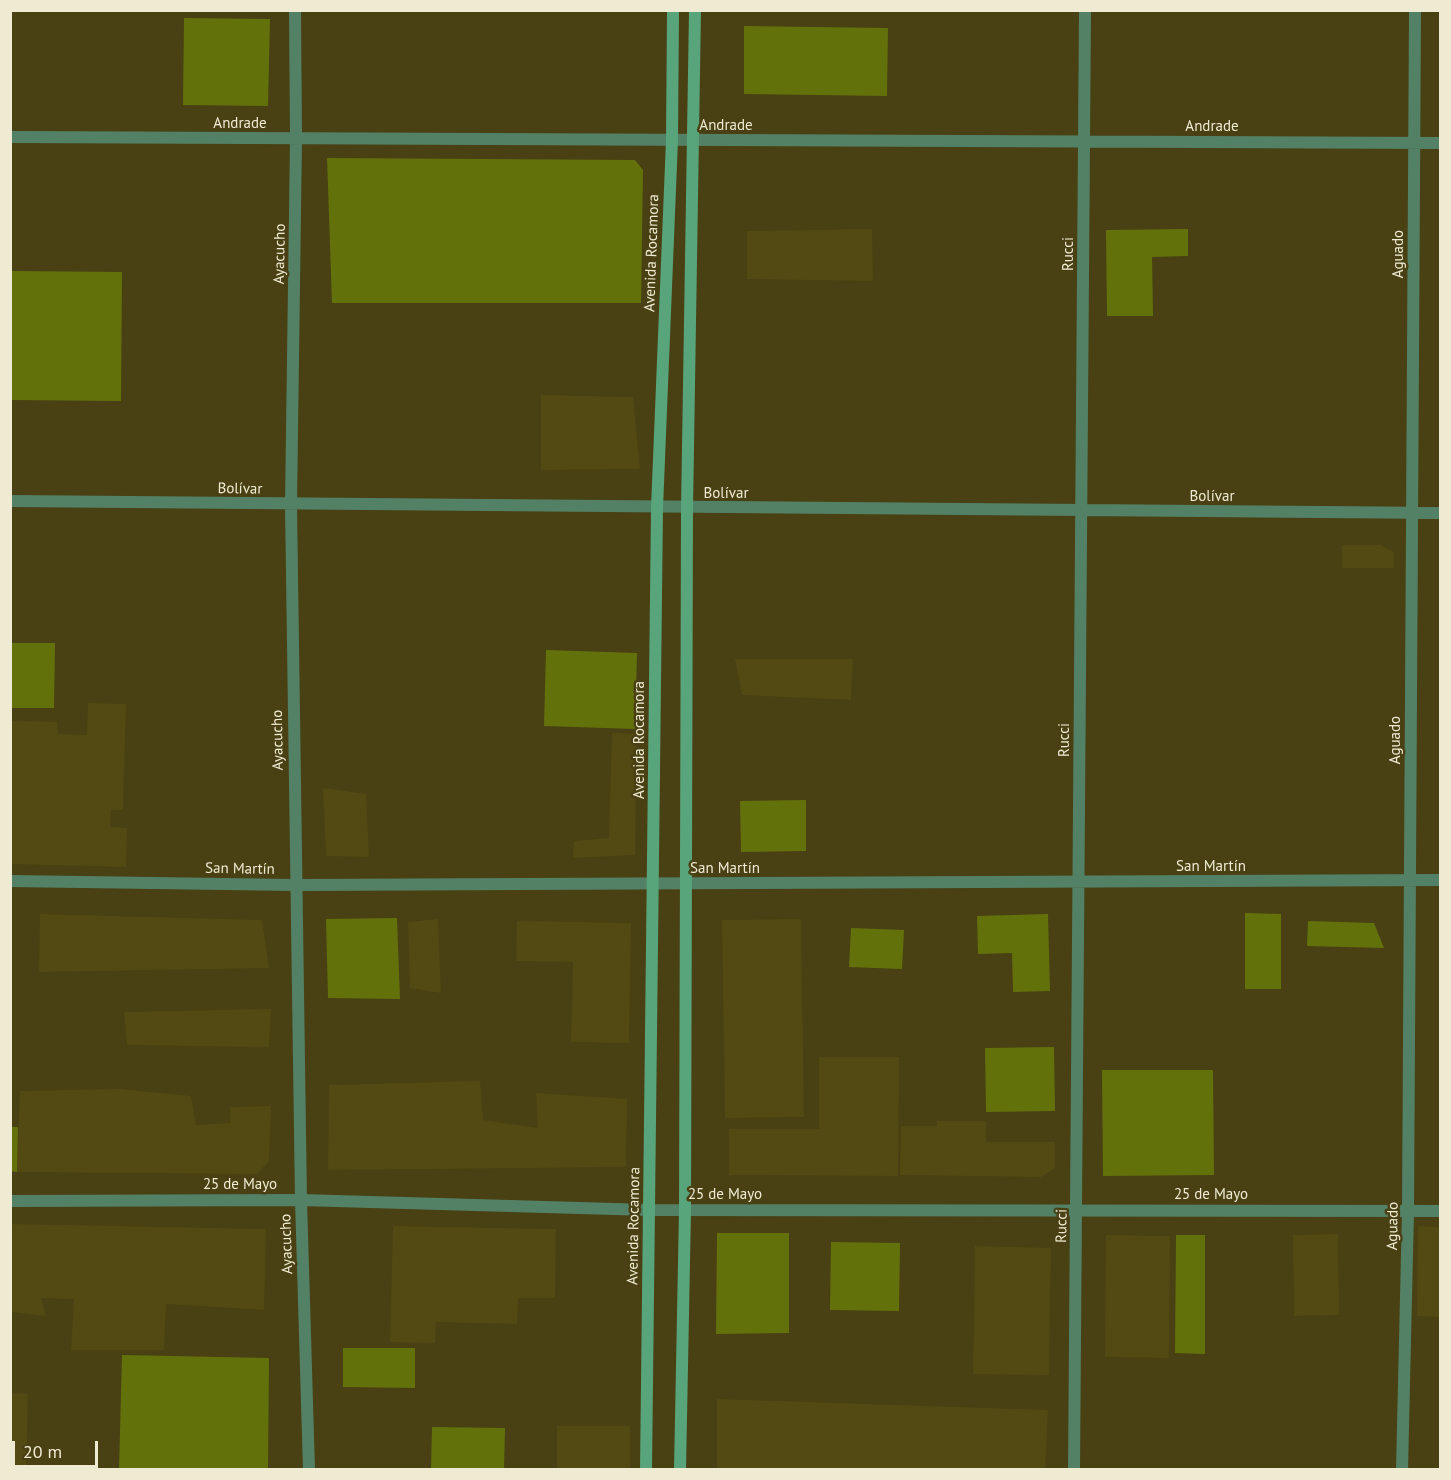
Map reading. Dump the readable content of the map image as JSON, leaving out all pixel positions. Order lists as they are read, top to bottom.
{
  "streets": {
    "main road": ["Avenida Rocamora"],
    "street": [
      "Andrade",
      "Ayacucho",
      "Rucci",
      "Aguado",
      "Bolívar",
      "San Martín",
      "25 de Mayo"
    ]
  },
  "crossings": [
    ["Andrade", "Avenida Rocamora"],
    ["Andrade", "Ayacucho"],
    ["Andrade", "Rucci"],
    ["Andrade", "Aguado"],
    ["Avenida Rocamora", "Bolívar"],
    ["Avenida Rocamora", "San Martín"],
    ["Avenida Rocamora", "25 de Mayo"],
    ["Ayacucho", "Bolívar"],
    ["Ayacucho", "San Martín"],
    ["Ayacucho", "25 de Mayo"],
    ["Rucci", "Bolívar"],
    ["Rucci", "San Martín"],
    ["Rucci", "25 de Mayo"],
    ["Aguado", "Bolívar"],
    ["Aguado", "San Martín"],
    ["Aguado", "25 de Mayo"]
  ],
  "scale_bar": "20 m"
}
